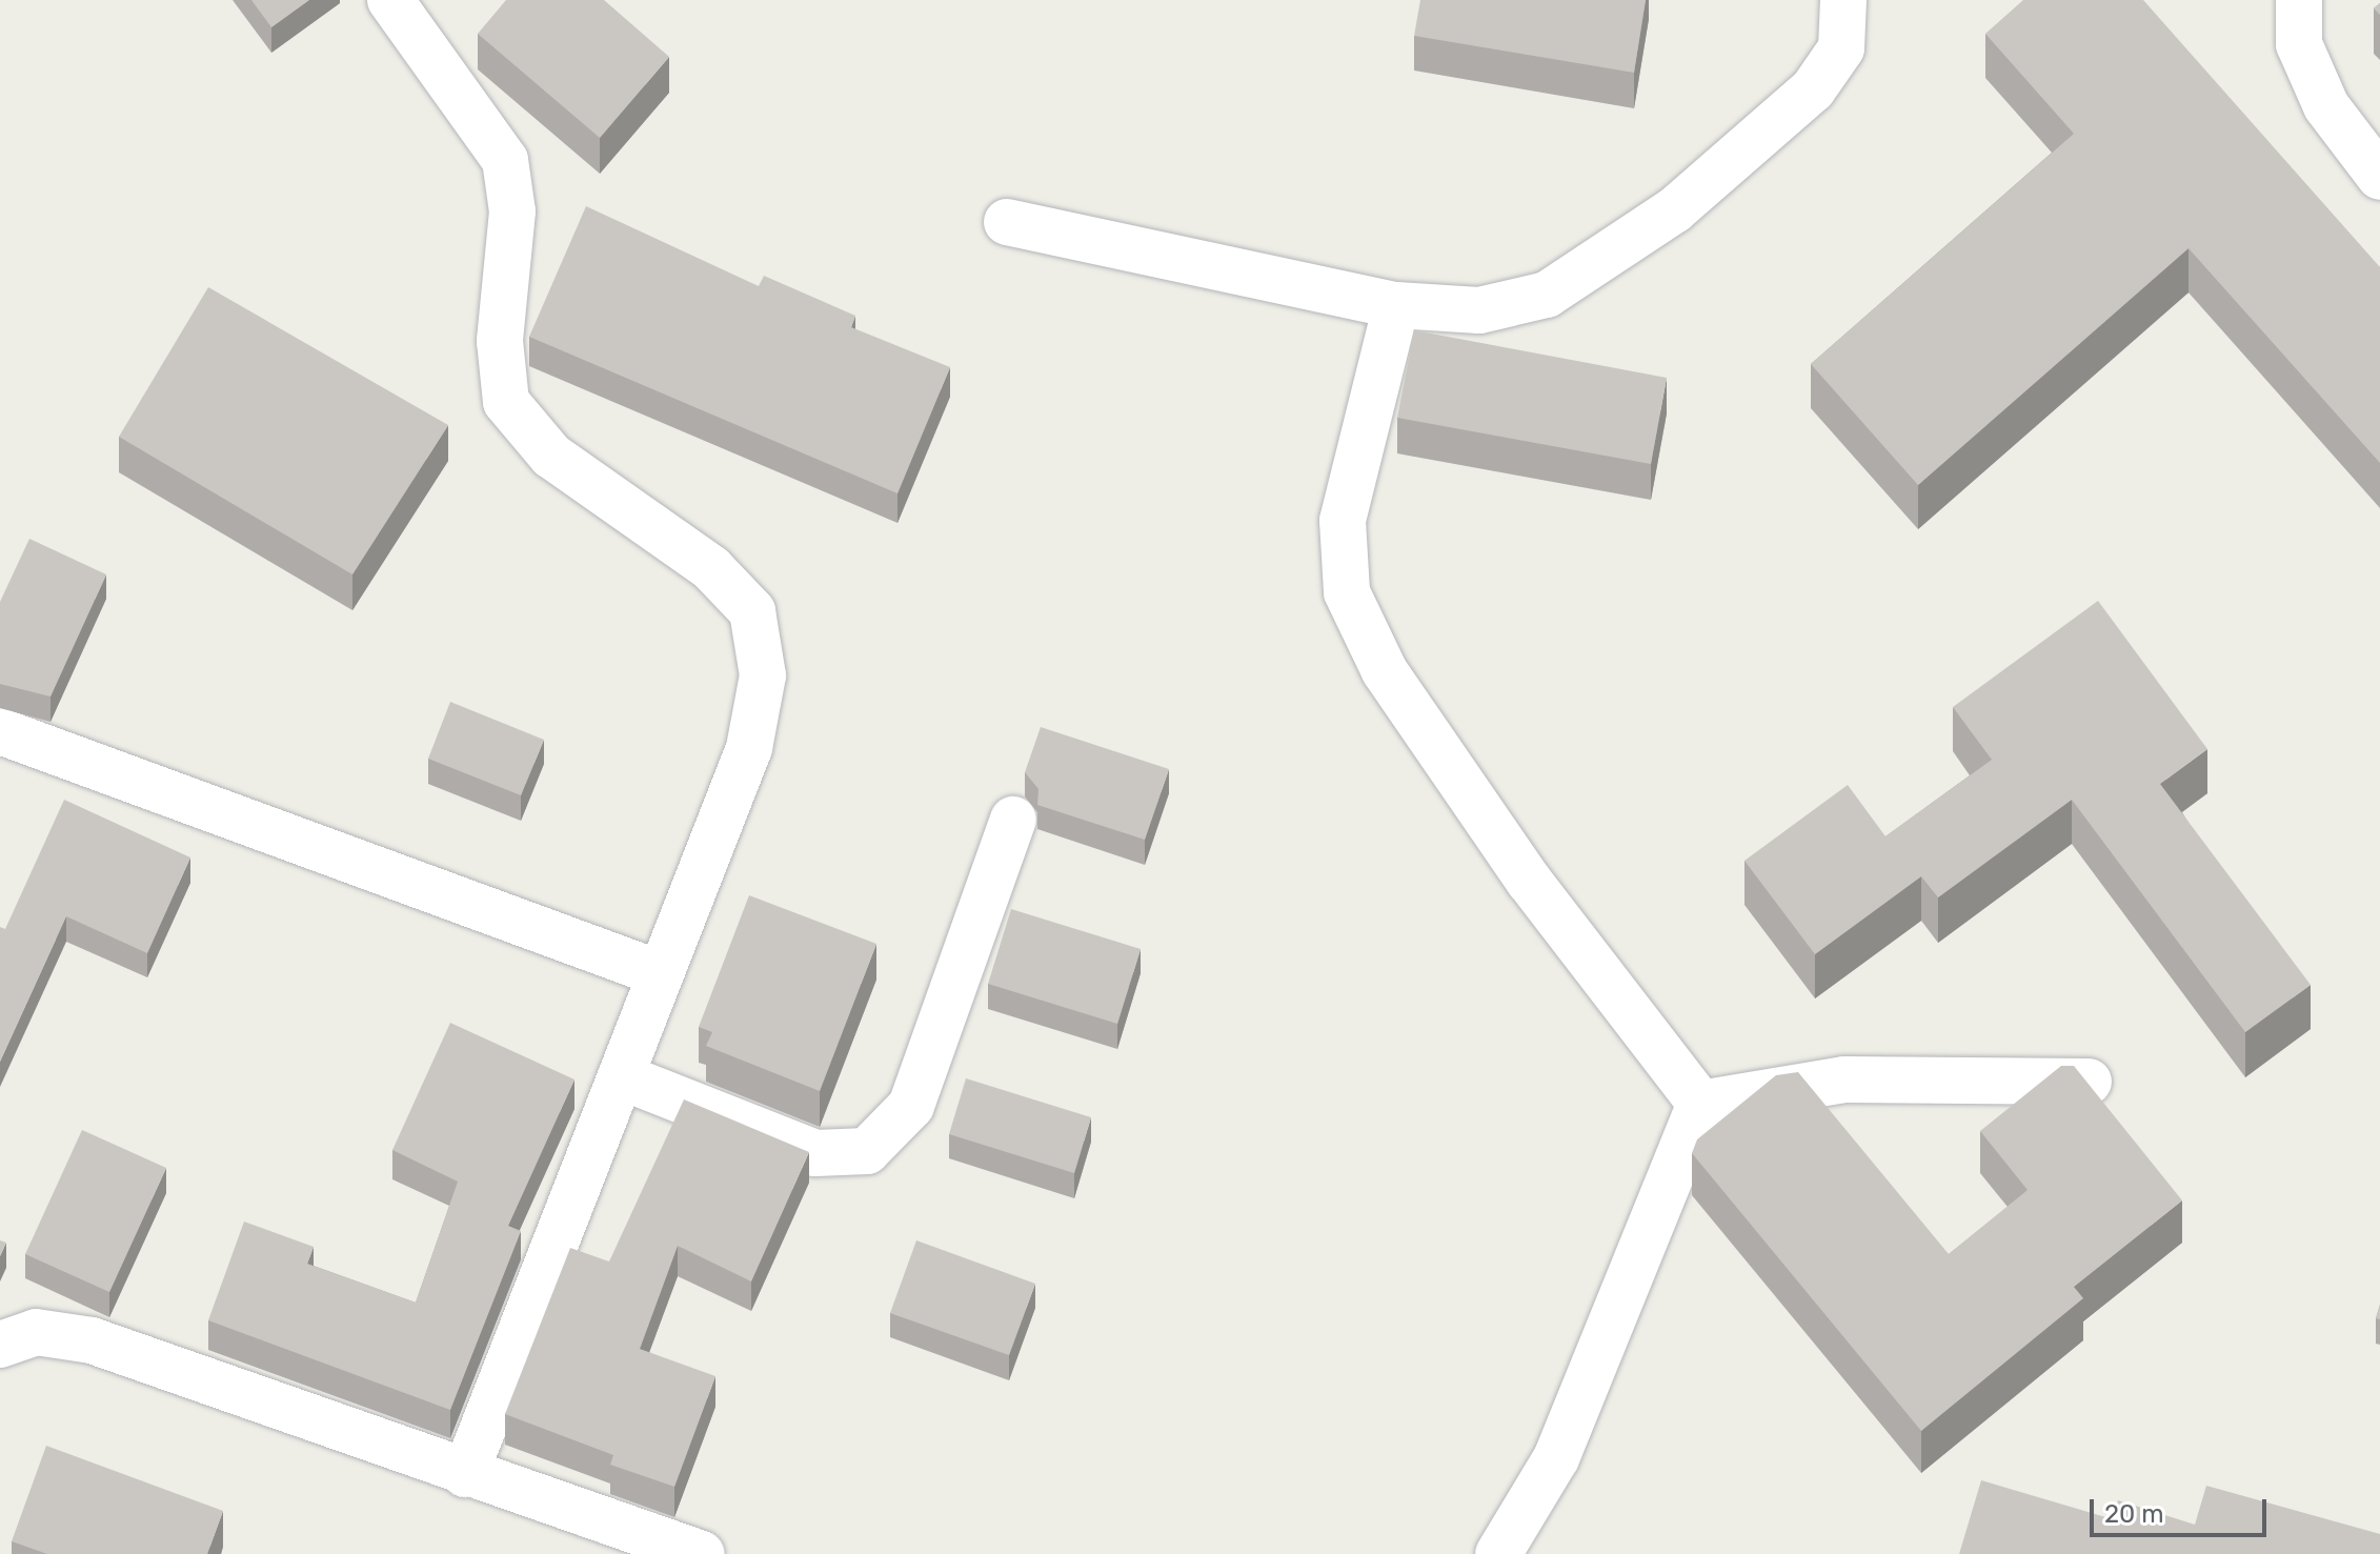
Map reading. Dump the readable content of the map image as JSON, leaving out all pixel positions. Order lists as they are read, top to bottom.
{
  "scale_bar": "20 m"
}
